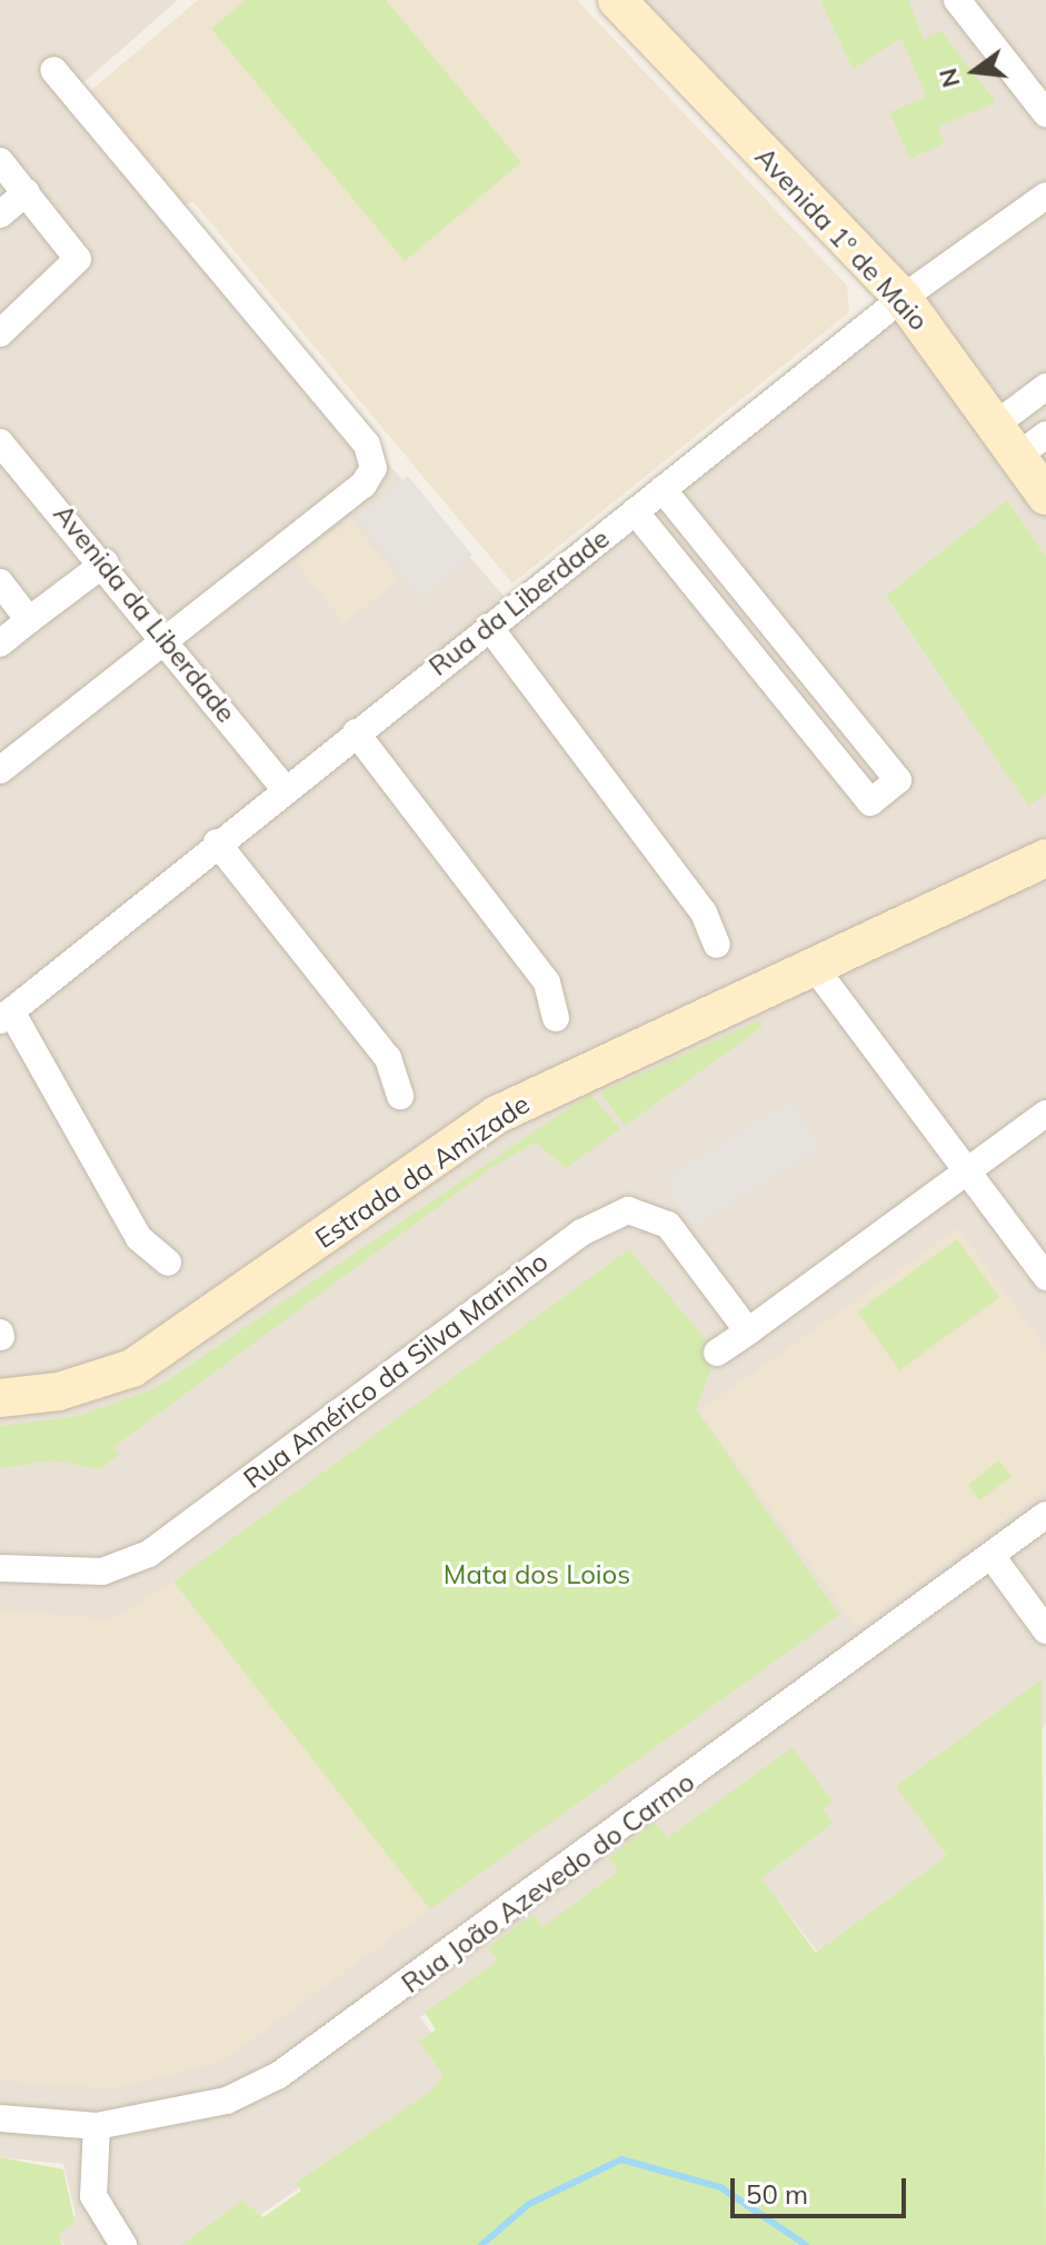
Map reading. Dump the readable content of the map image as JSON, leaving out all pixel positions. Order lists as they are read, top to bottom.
{
  "streets": {
    "street": [
      "Avenida 1º de Maio",
      "Rua da Liberdade",
      "Avenida da Liberdade",
      "Estrada da Amizade",
      "Rua Américo da Silva Marinho",
      "Rua João Azevedo do Carmo"
    ]
  },
  "crossings": [
    ["Avenida 1º de Maio", "Rua da Liberdade"],
    ["Rua da Liberdade", "Avenida da Liberdade"]
  ],
  "parks": ["Mata dos Loios"],
  "scale_bar": "50 m",
  "north": "left"
}
